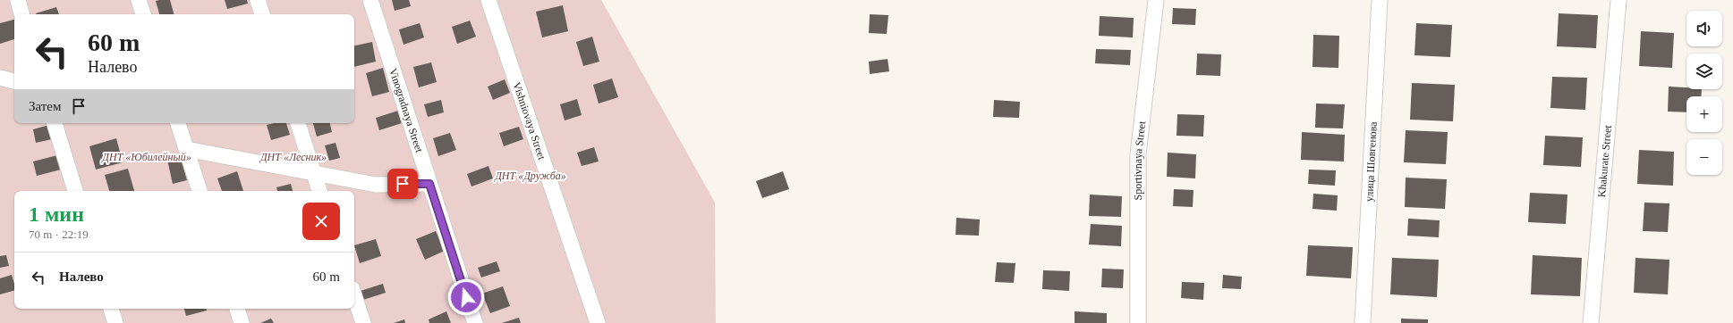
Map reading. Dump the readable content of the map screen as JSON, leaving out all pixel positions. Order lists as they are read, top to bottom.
{
  "streets": {
    "street": [
      "Vinogradnaya Street",
      "Vishniovaya Street",
      "Sportivnaya Street",
      "улица Шовгенова",
      "Khakurate Street"
    ]
  },
  "parks": ["ДНТ «Юбилейный»", "ДНТ «Лесник»", "ДНТ «Дружба»"],
  "page": {
    "map_buttons": ["+", "−"],
    "turn": ["60 m", "Налево"],
    "then": "Затем",
    "heading": ["1 мин", "70 m · 22:19"],
    "list": [
      {
        "name": "Налево",
        "value": "60 m"
      }
    ]
  }
}
